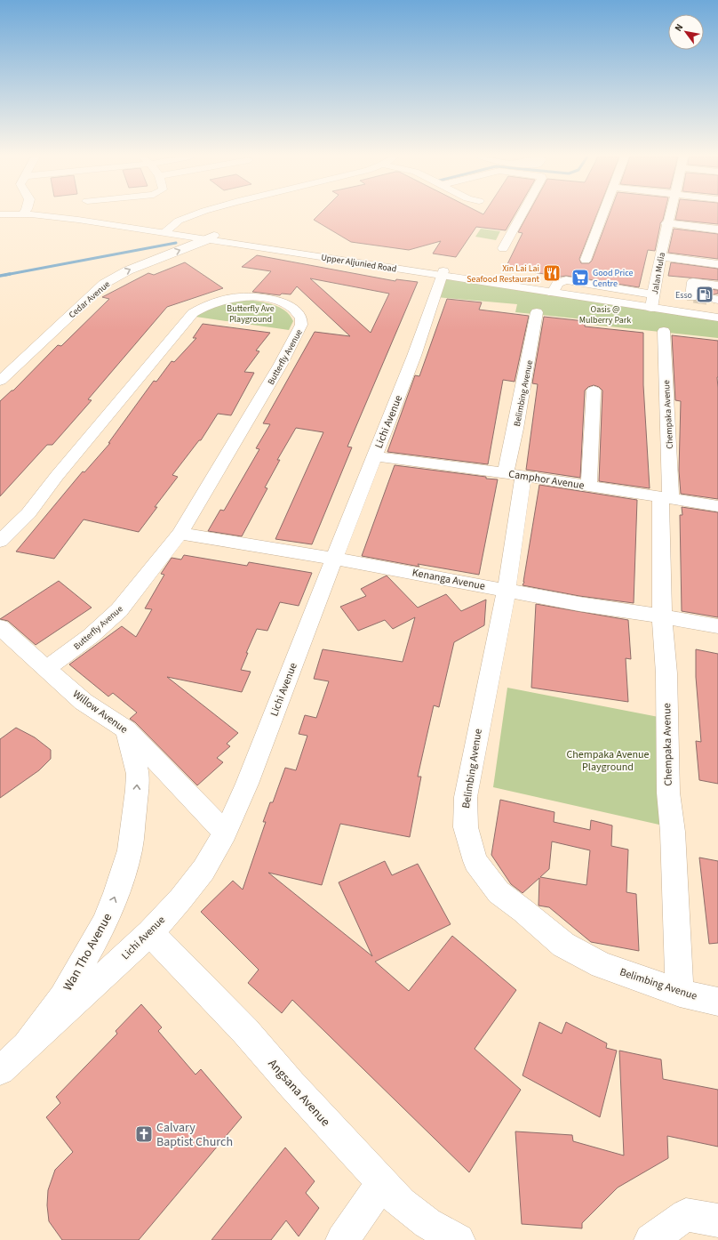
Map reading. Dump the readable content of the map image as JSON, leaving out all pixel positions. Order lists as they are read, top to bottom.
{
  "streets": {
    "street": [
      "Upper Aljunied Road",
      "Jalan Mulia",
      "Cedar Avenue",
      "Butterfly Avenue",
      "Belimbing Avenue",
      "Chempaka Avenue",
      "Lichi Avenue",
      "Camphor Avenue",
      "Kenanga Avenue",
      "Willow Avenue",
      "Wan Tho Avenue",
      "Angsana Avenue"
    ]
  },
  "crossings": [
    ["Upper Aljunied Road", "Jalan Mulia"],
    ["Upper Aljunied Road", "Cedar Avenue"],
    ["Upper Aljunied Road", "Lichi Avenue"],
    ["Butterfly Avenue", "Kenanga Avenue"],
    ["Butterfly Avenue", "Willow Avenue"],
    ["Belimbing Avenue", "Chempaka Avenue"],
    ["Belimbing Avenue", "Camphor Avenue"],
    ["Belimbing Avenue", "Kenanga Avenue"],
    ["Chempaka Avenue", "Camphor Avenue"],
    ["Chempaka Avenue", "Kenanga Avenue"],
    ["Lichi Avenue", "Camphor Avenue"],
    ["Lichi Avenue", "Kenanga Avenue"],
    ["Lichi Avenue", "Willow Avenue"],
    ["Lichi Avenue", "Wan Tho Avenue"],
    ["Lichi Avenue", "Angsana Avenue"],
    ["Willow Avenue", "Wan Tho Avenue"]
  ],
  "one_way": ["Cedar Avenue", "Wan Tho Avenue"],
  "parks": ["Butterfly Ave Playground", "Oasis @ Mulberry Park", "Chempaka Avenue Playground"],
  "places": {
    "restaurant": ["Xin Lai Lai Seafood Restaurant"],
    "supermarket": ["Good Price Centre"],
    "fuel station": ["Esso"],
    "church": ["Calvary Baptist Church"]
  },
  "north": "top left"
}
